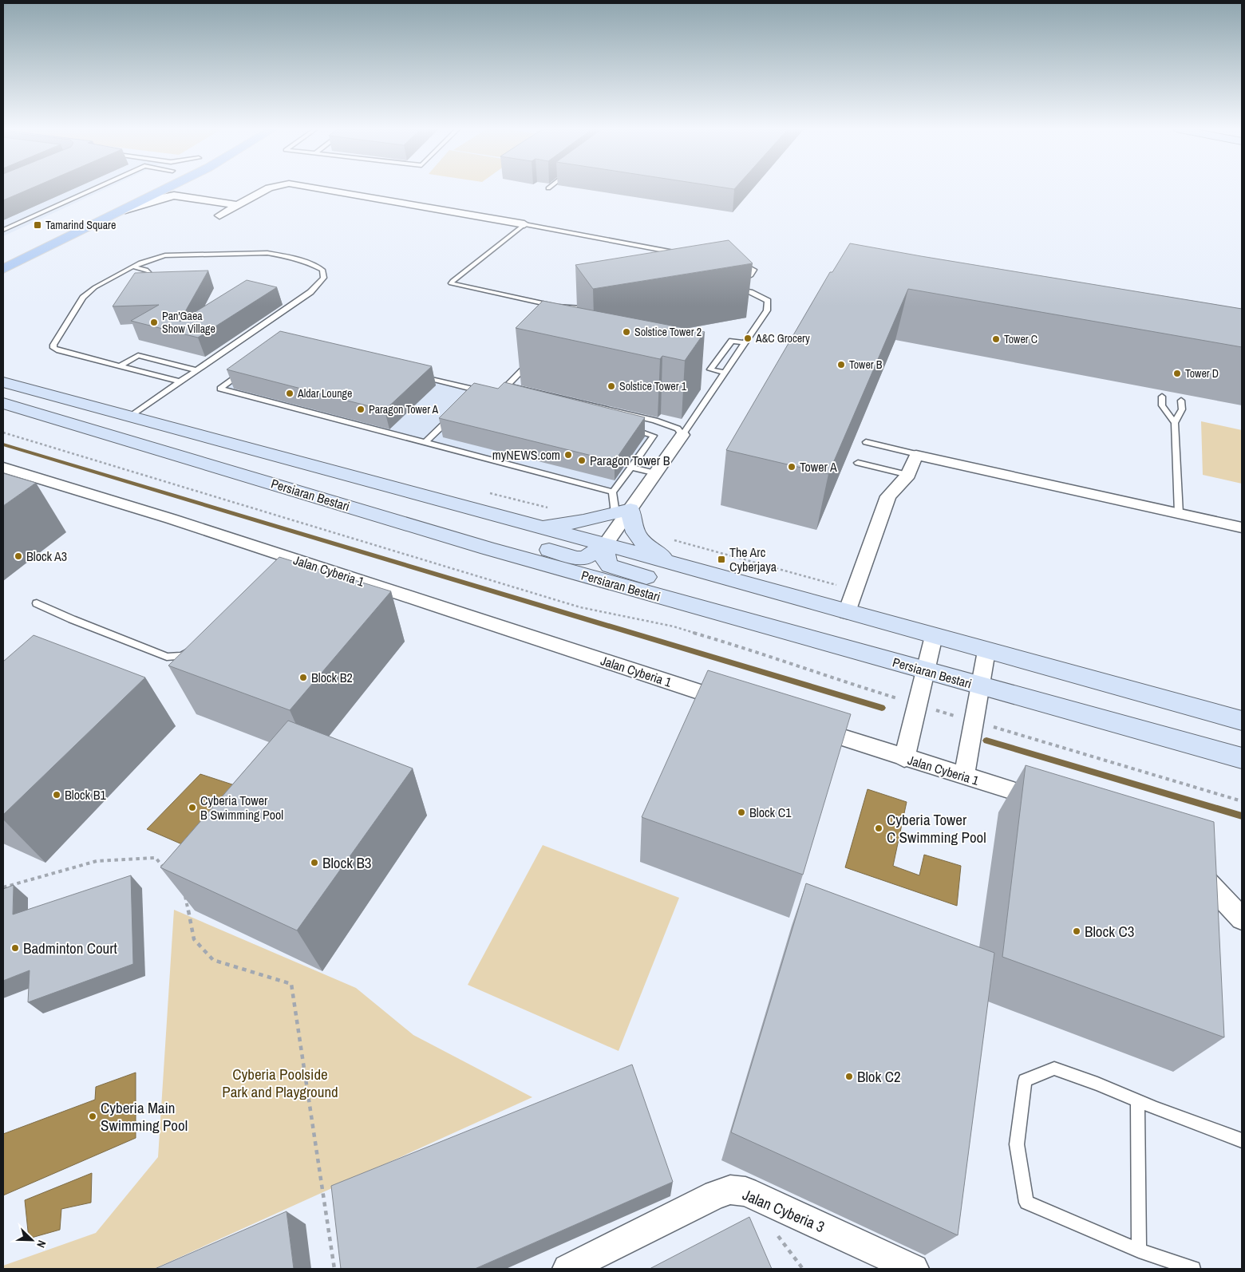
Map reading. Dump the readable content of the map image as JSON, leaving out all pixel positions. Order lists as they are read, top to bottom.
{
  "streets": {
    "main road": ["Persiaran Bestari"],
    "street": ["Jalan Cyberia 1", "Jalan Cyberia 3"]
  },
  "parks": ["Cyberia Poolside Park and Playground"],
  "places": {
    "transit": ["Tamarind Square", "The Arc Cyberjaya"],
    "other": [
      "Pan'Gaea Show Village",
      "Solstice Tower 2",
      "A&C Grocery",
      "Tower C",
      "Tower B",
      "Tower D",
      "Solstice Tower 1",
      "Aldar Lounge",
      "Paragon Tower A",
      "myNEWS.com",
      "Paragon Tower B",
      "Tower A",
      "Block A3",
      "Block B2",
      "Block B1",
      "Cyberia Tower B Swimming Pool",
      "Block C1",
      "Cyberia Tower C Swimming Pool",
      "Block B3",
      "Block C3",
      "Badminton Court",
      "Blok C2",
      "Cyberia Main Swimming Pool"
    ]
  },
  "north": "bottom right"
}
